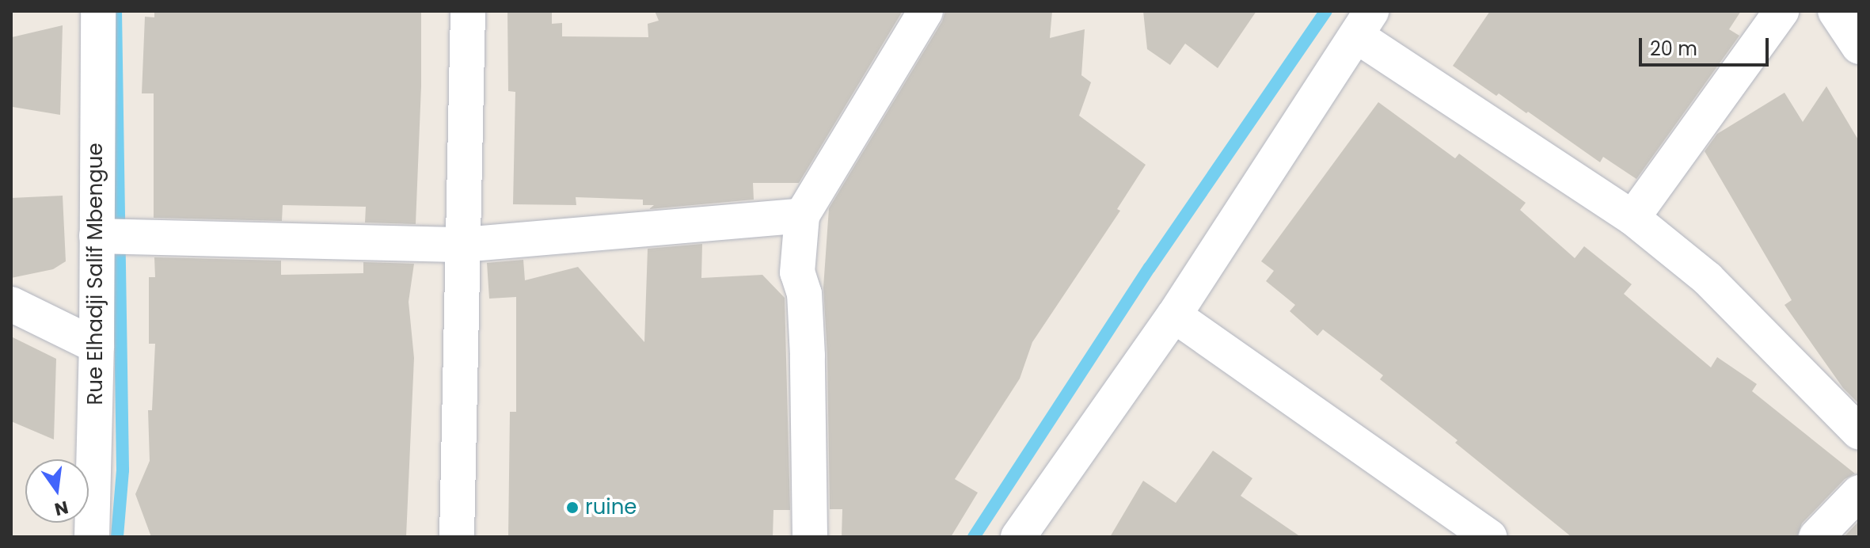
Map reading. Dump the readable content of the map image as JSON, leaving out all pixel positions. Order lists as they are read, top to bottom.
{
  "streets": {
    "street": ["Rue Elhadji Salif Mbengue"]
  },
  "places": ["ruine"],
  "scale_bar": "20 m",
  "north": "bottom"
}
